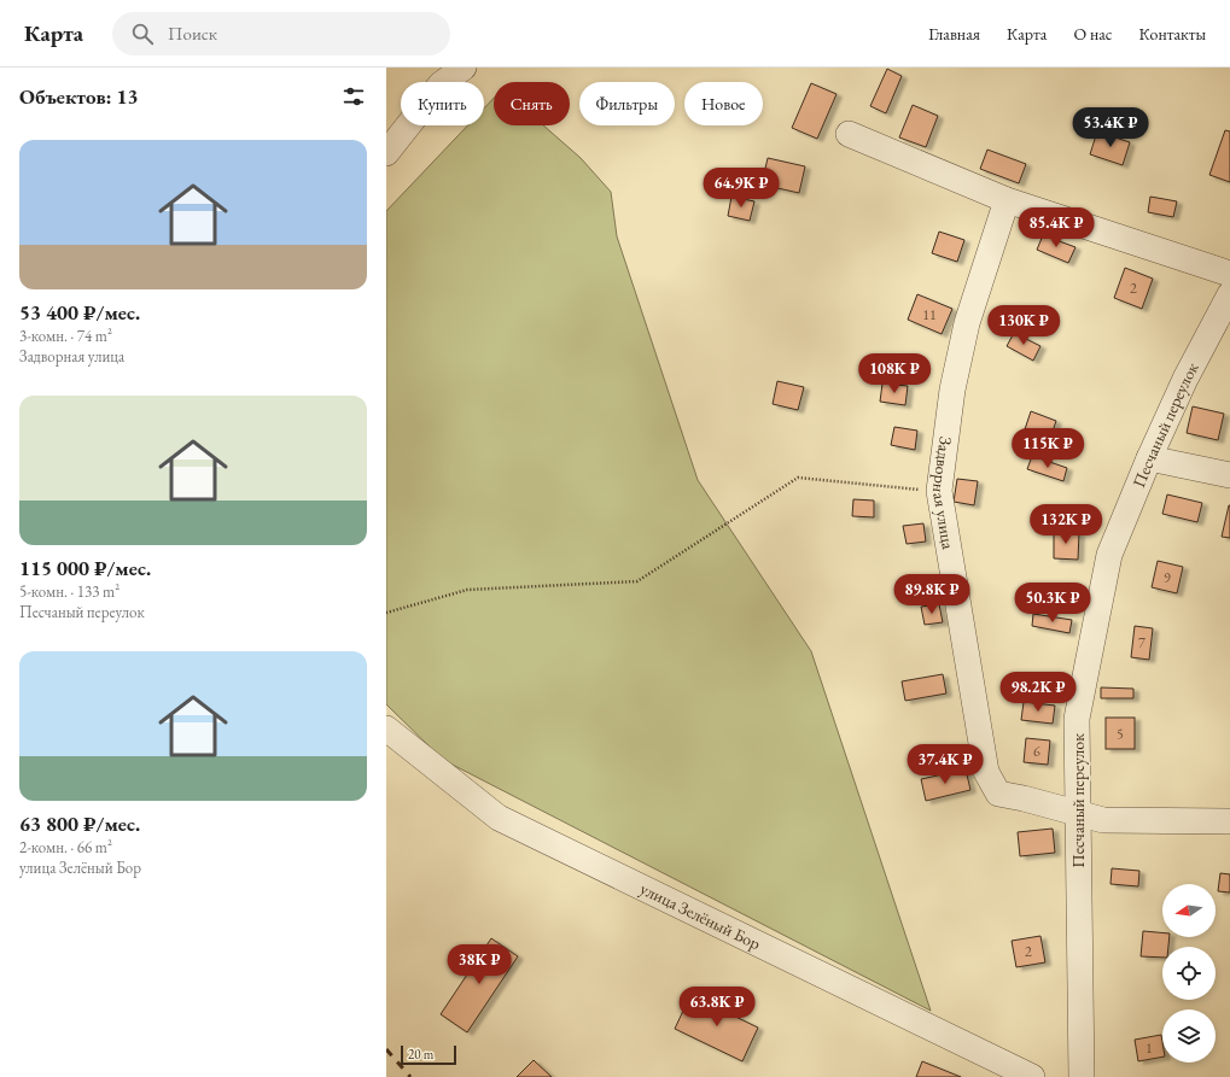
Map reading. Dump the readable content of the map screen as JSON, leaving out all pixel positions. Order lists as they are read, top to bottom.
{
  "streets": {
    "street": ["Песчаный переулок", "Задворная улица", "улица Зелёный Бор"]
  },
  "crossings": [
    ["Песчаный переулок", "Задворная улица"]
  ],
  "house_numbers": [
    "2",
    "11",
    "9",
    "7",
    "5",
    "6",
    "2",
    "1"
  ],
  "scale_bar": "20 m",
  "north": "left",
  "page": {
    "header": "Карта",
    "search": "Поиск",
    "nav": [
      "Главная",
      "Карта",
      "О нас",
      "Контакты"
    ],
    "heading": "Объектов: 13",
    "chip": [
      "Купить",
      "Снять",
      "Фильтры",
      "Новое"
    ],
    "price": [
      "53.4K ₽",
      "64.9K ₽",
      "85.4K ₽",
      "130K ₽",
      "108K ₽",
      "115K ₽",
      "132K ₽",
      "89.8K ₽",
      "50.3K ₽",
      "98.2K ₽",
      "37.4K ₽",
      "38K ₽",
      "63.8K ₽"
    ],
    "list": [
      {
        "name": "53 400 ₽/мес.",
        "note": "3-комн. · 74 m² · Задворная улица"
      },
      {
        "name": "115 000 ₽/мес.",
        "note": "5-комн. · 133 m² · Песчаный переулок"
      },
      {
        "name": "63 800 ₽/мес.",
        "note": "2-комн. · 66 m² · улица Зелёный Бор"
      }
    ],
    "scale": "20 m"
  }
}
